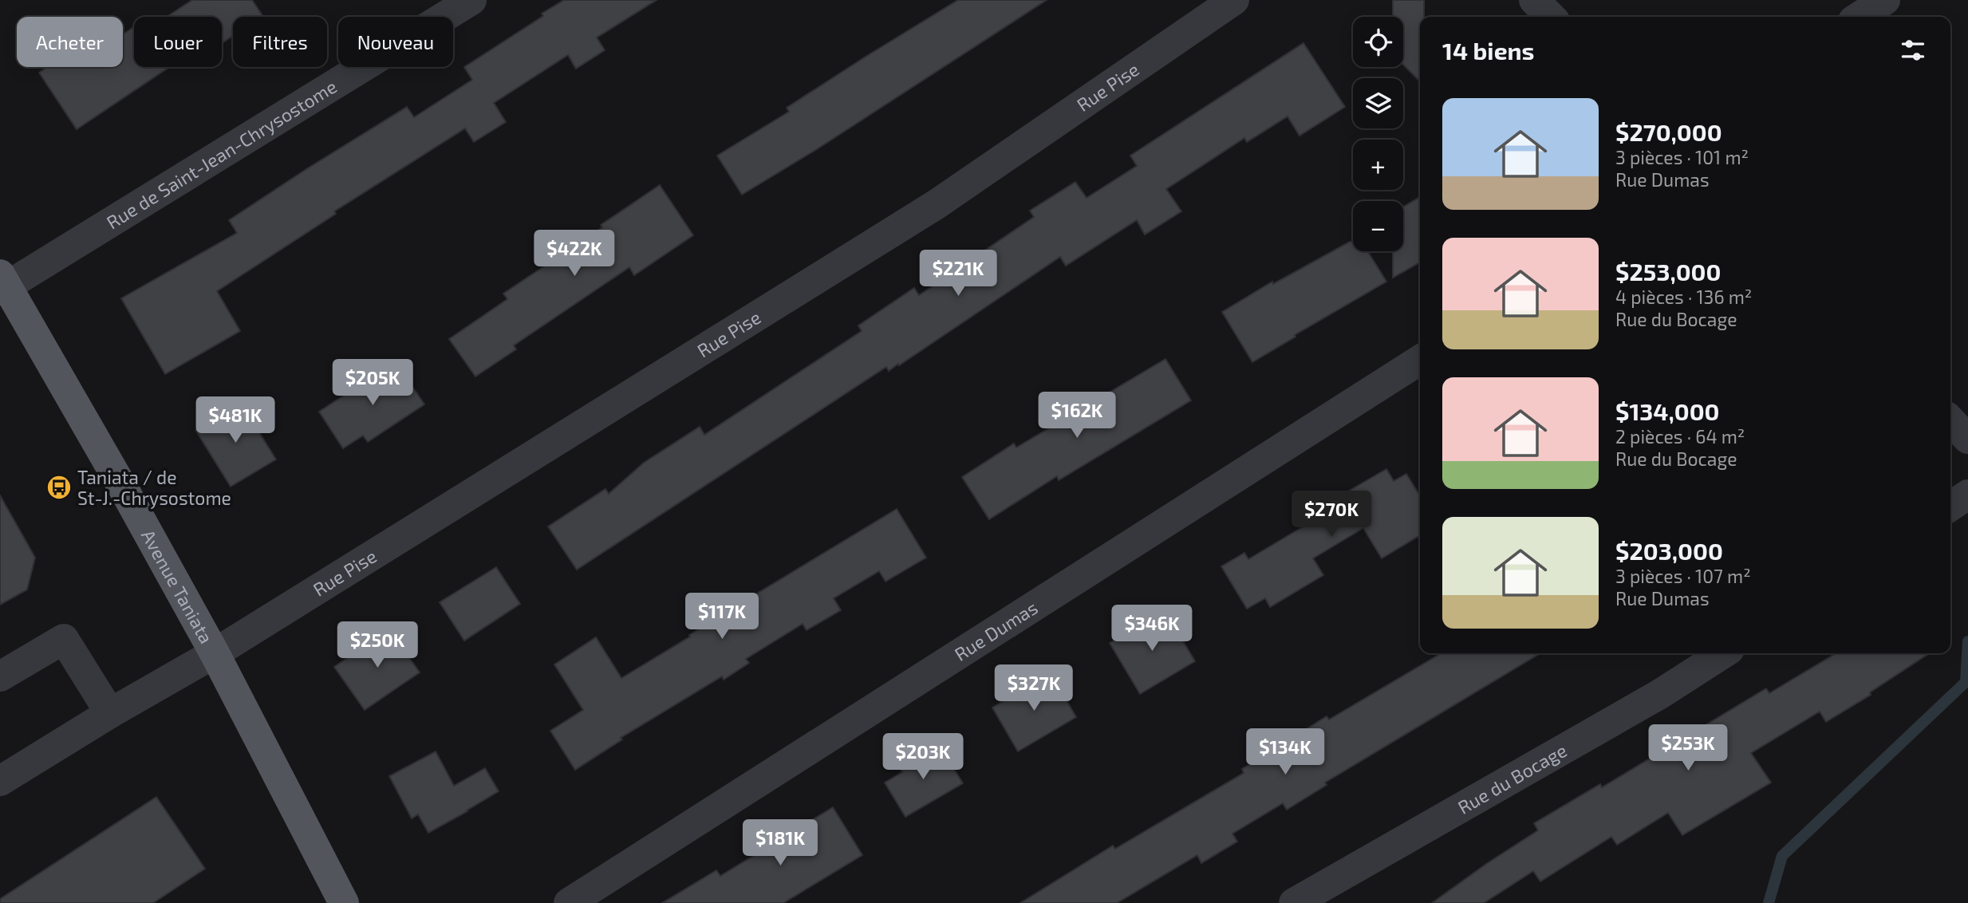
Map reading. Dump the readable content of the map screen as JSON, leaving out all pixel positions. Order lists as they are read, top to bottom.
{
  "streets": {
    "main road": ["Avenue Taniata"],
    "street": [
      "Rue Pise",
      "Rue de Saint-Jean-Chrysostome",
      "Rue Dumas",
      "Rue du Bocage"
    ]
  },
  "crossings": [
    ["Rue Pise", "Avenue Taniata"],
    ["Rue de Saint-Jean-Chrysostome", "Avenue Taniata"]
  ],
  "places": {
    "bus stop": ["Taniata / de St-J.-Chrysostome"]
  },
  "page": {
    "map_buttons": ["+", "−"],
    "chip": [
      "Acheter",
      "Louer",
      "Filtres",
      "Nouveau"
    ],
    "heading": "14 biens",
    "list": [
      {
        "name": "$270,000",
        "note": "3 pièces · 101 m² · Rue Dumas"
      },
      {
        "name": "$253,000",
        "note": "4 pièces · 136 m² · Rue du Bocage"
      },
      {
        "name": "$134,000",
        "note": "2 pièces · 64 m² · Rue du Bocage"
      },
      {
        "name": "$203,000",
        "note": "3 pièces · 107 m² · Rue Dumas"
      }
    ],
    "price": [
      "$422K",
      "$221K",
      "$205K",
      "$162K",
      "$481K",
      "$270K",
      "$117K",
      "$346K",
      "$250K",
      "$327K",
      "$253K",
      "$134K",
      "$203K",
      "$181K"
    ]
  }
}
